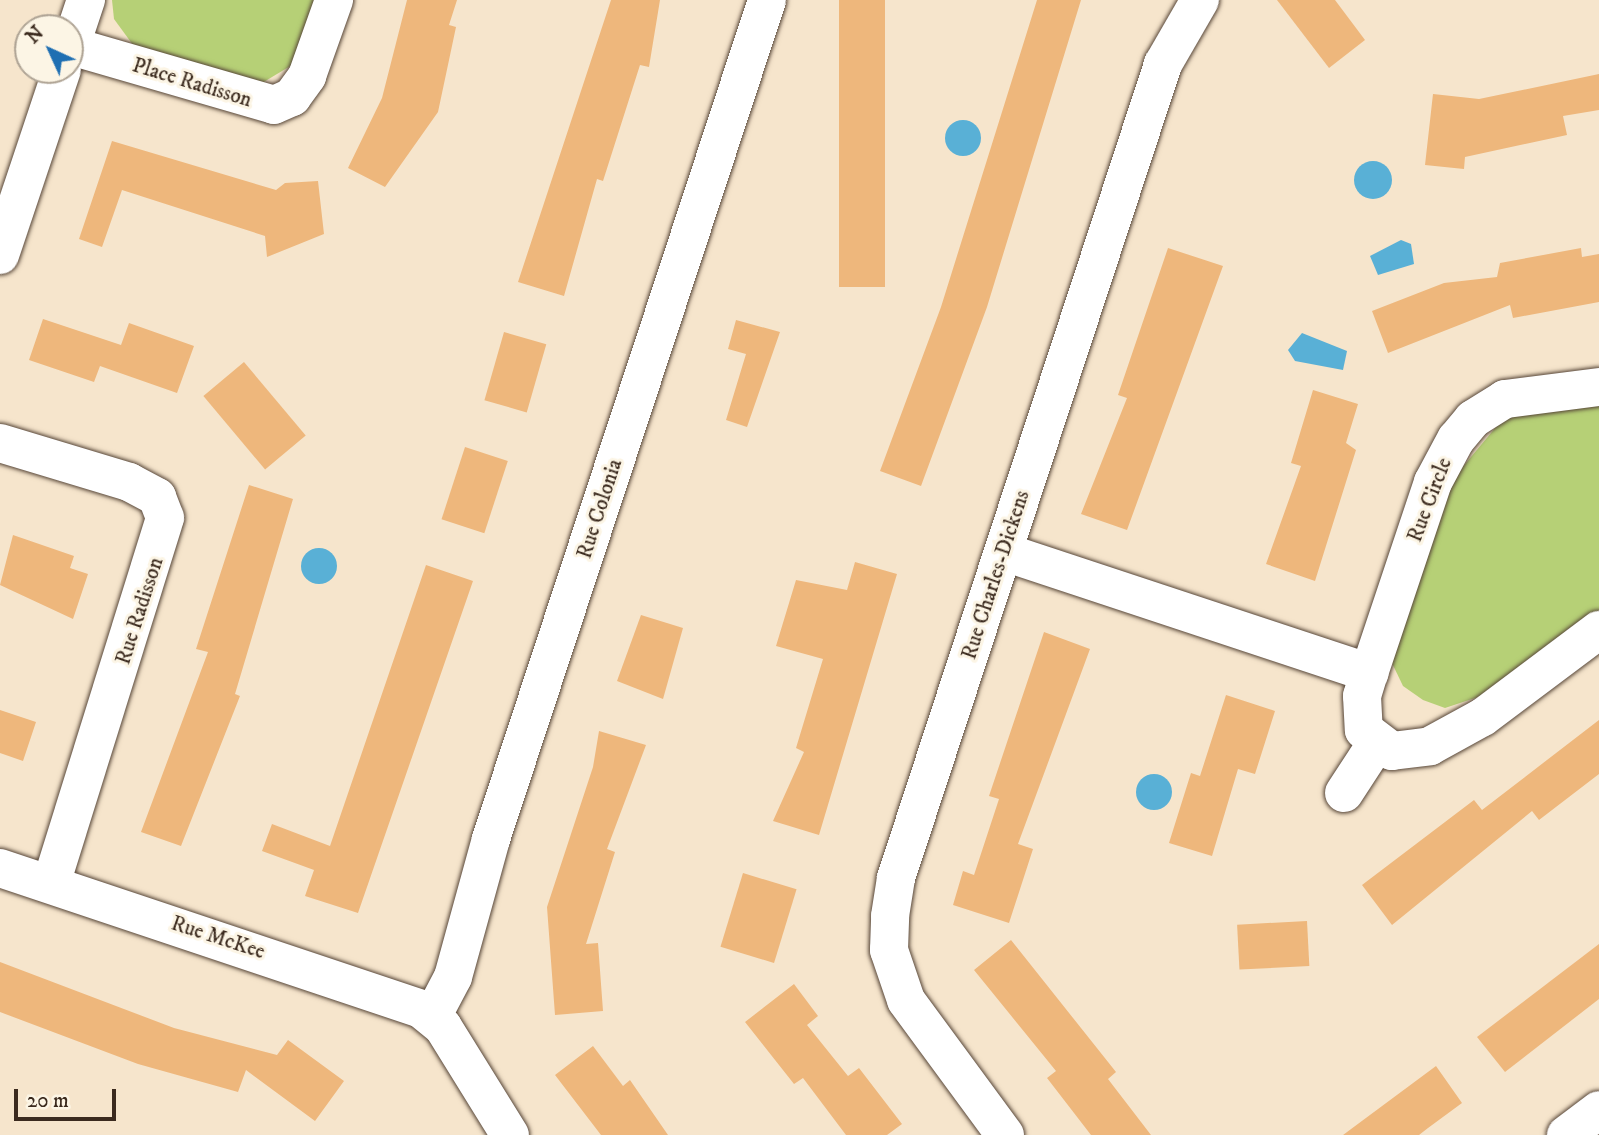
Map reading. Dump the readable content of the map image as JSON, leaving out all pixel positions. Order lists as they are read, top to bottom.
{
  "streets": {
    "street": [
      "Place Radisson",
      "Rue Circle",
      "Rue Colonia",
      "Rue Charles-Dickens",
      "Rue Radisson",
      "Rue McKee"
    ]
  },
  "crossings": [
    ["Rue Colonia", "Rue McKee"],
    ["Rue Radisson", "Rue McKee"]
  ],
  "scale_bar": "20 m",
  "north": "top left"
}
